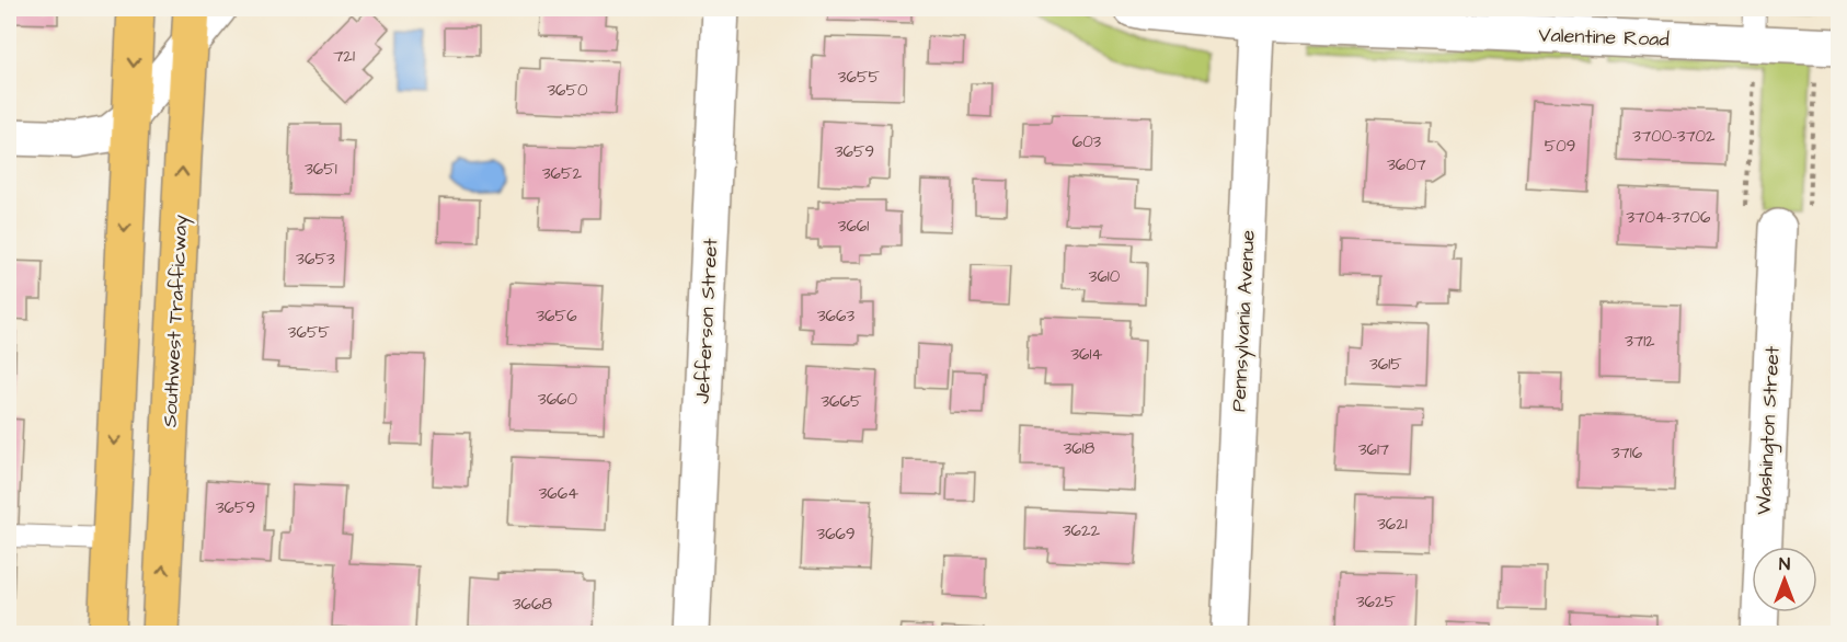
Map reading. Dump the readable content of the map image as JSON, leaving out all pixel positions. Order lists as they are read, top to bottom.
{
  "streets": {
    "main road": ["Southwest Trafficway"],
    "street": [
      "Valentine Road",
      "Jefferson Street",
      "Pennsylvania Avenue",
      "Washington Street"
    ]
  },
  "crossings": [
    ["Valentine Road", "Pennsylvania Avenue"]
  ],
  "house_numbers": [
    "721",
    "3655",
    "3650",
    "3700-3702",
    "603",
    "509",
    "3659",
    "3607",
    "3651",
    "3652",
    "3704-3706",
    "3661",
    "3653",
    "3610",
    "3656",
    "3663",
    "3655",
    "3712",
    "3614",
    "3615",
    "3660",
    "3665",
    "3618",
    "3617",
    "3716",
    "3664",
    "3659",
    "3621",
    "3622",
    "3669",
    "3625",
    "3668"
  ],
  "north": "top"
}
